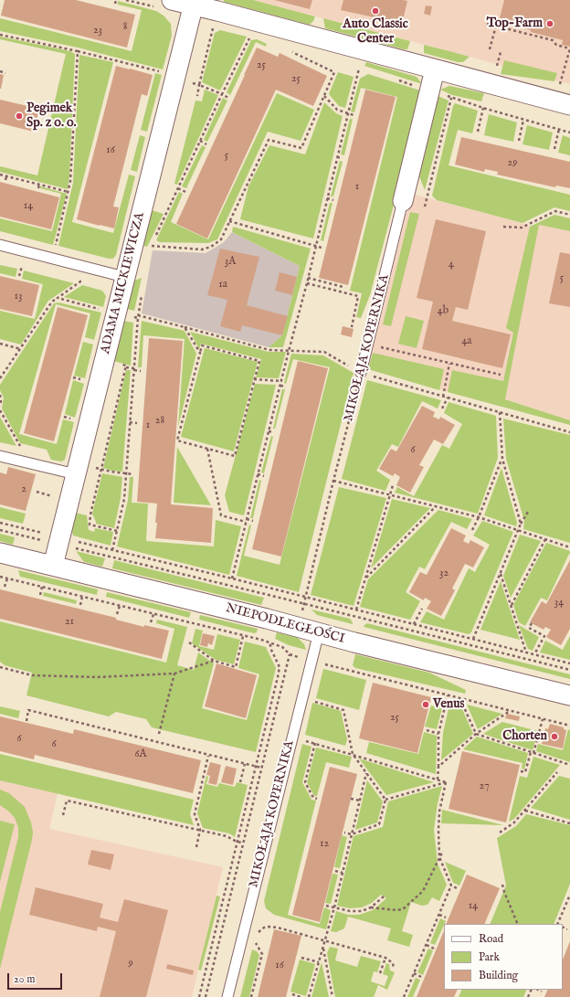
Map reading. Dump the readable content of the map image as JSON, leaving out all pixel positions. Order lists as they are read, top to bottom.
{
  "streets": {
    "street": ["ADAMA MICKIEWICZA", "MIKOŁAJA KOPERNIKA", "NIEPODLEGŁOŚCI"]
  },
  "crossings": [
    ["ADAMA MICKIEWICZA", "NIEPODLEGŁOŚCI"],
    ["MIKOŁAJA KOPERNIKA", "NIEPODLEGŁOŚCI"]
  ],
  "places": [
    "Auto Classic Center",
    "Top-Farm",
    "Pegimek Sp. z o. o.",
    "Venus",
    "Chorten"
  ],
  "house_numbers": [
    "8",
    "23",
    "25",
    "25",
    "16",
    "5",
    "29",
    "1",
    "14",
    "3A",
    "4",
    "5",
    "1a",
    "13",
    "4b",
    "4a",
    "28",
    "1",
    "6",
    "2",
    "32",
    "34",
    "21",
    "25",
    "6",
    "6",
    "6A",
    "27",
    "12",
    "14",
    "9",
    "16"
  ],
  "legend": ["Road", "Park", "Building"],
  "scale_bar": "20 m"
}
